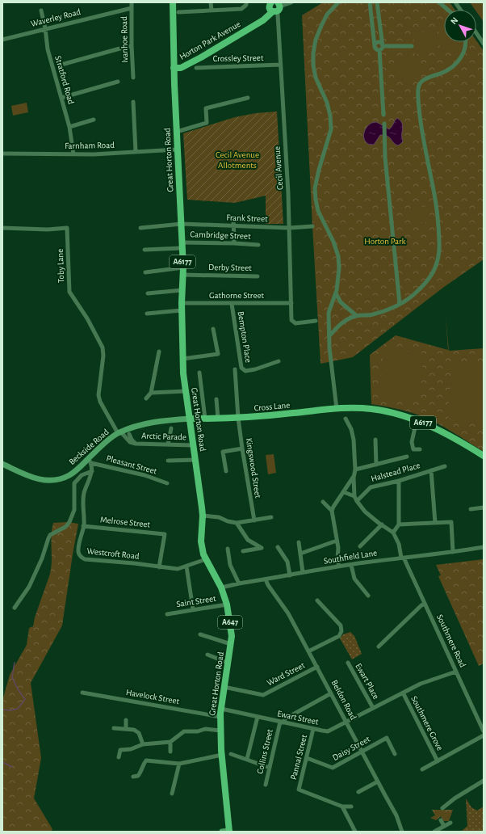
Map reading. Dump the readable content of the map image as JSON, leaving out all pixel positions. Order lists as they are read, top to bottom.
{
  "streets": {
    "main road": [
      "Horton Park Avenue",
      "Great Horton Road",
      "A6177",
      "Cross Lane",
      "A647"
    ],
    "street": [
      "Waverley Road",
      "Ivanhoe Road",
      "Crossley Street",
      "Stratford Road",
      "Farnham Road",
      "Cecil Avenue",
      "Frank Street",
      "Cambridge Street",
      "Toby Lane",
      "Derby Street",
      "Gathorne Street",
      "Bempton Place",
      "Arctic Parade",
      "Beckside Road",
      "Pleasant Street",
      "Kingswood Street",
      "Halstead Place",
      "Melrose Street",
      "Westcroft Road",
      "Southfield Lane",
      "Saint Street",
      "Southmere Road",
      "Ward Street",
      "Ewart Place",
      "Havelock Street",
      "Beldon Road",
      "Ewart Street",
      "Southmere Grove",
      "Daisy Street",
      "Collins Street",
      "Pannal Street"
    ]
  },
  "crossings": [
    ["Waverley Road", "Ivanhoe Road"],
    ["Waverley Road", "Stratford Road"],
    ["Horton Park Avenue", "Great Horton Road"],
    ["Horton Park Avenue", "Cecil Avenue"],
    ["Crossley Street", "Cecil Avenue"],
    ["Stratford Road", "Farnham Road"],
    ["Farnham Road", "Great Horton Road"],
    ["Great Horton Road", "Frank Street"],
    ["Great Horton Road", "Cambridge Street"],
    ["Great Horton Road", "Derby Street"],
    ["Great Horton Road", "Gathorne Street"],
    ["Great Horton Road", "Cross Lane"],
    ["Great Horton Road", "Arctic Parade"],
    ["Great Horton Road", "Beckside Road"],
    ["Great Horton Road", "Westcroft Road"],
    ["Great Horton Road", "Southfield Lane"],
    ["Great Horton Road", "Saint Street"],
    ["Great Horton Road", "Ward Street"],
    ["Great Horton Road", "Havelock Street"],
    ["Great Horton Road", "Ewart Street"],
    ["Cecil Avenue", "Frank Street"],
    ["Cecil Avenue", "Gathorne Street"],
    ["A6177", "Cross Lane"],
    ["Toby Lane", "Arctic Parade"],
    ["Gathorne Street", "Bempton Place"],
    ["Cross Lane", "Beckside Road"],
    ["Cross Lane", "Kingswood Street"],
    ["Arctic Parade", "Beckside Road"],
    ["Beckside Road", "Pleasant Street"],
    ["Beckside Road", "Westcroft Road"],
    ["Pleasant Street", "Westcroft Road"],
    ["Melrose Street", "Westcroft Road"],
    ["Southfield Lane", "Southmere Road"],
    ["Southfield Lane", "Beldon Road"],
    ["Southmere Road", "Ewart Street"],
    ["Ward Street", "Beldon Road"],
    ["Ewart Place", "Ewart Street"],
    ["Beldon Road", "Ewart Street"],
    ["Beldon Road", "Daisy Street"],
    ["Ewart Street", "Southmere Grove"],
    ["Ewart Street", "Collins Street"],
    ["Ewart Street", "Pannal Street"],
    ["Daisy Street", "Pannal Street"]
  ],
  "parks": ["Cecil Avenue Allotments", "Horton Park"],
  "north": "top left"
}
